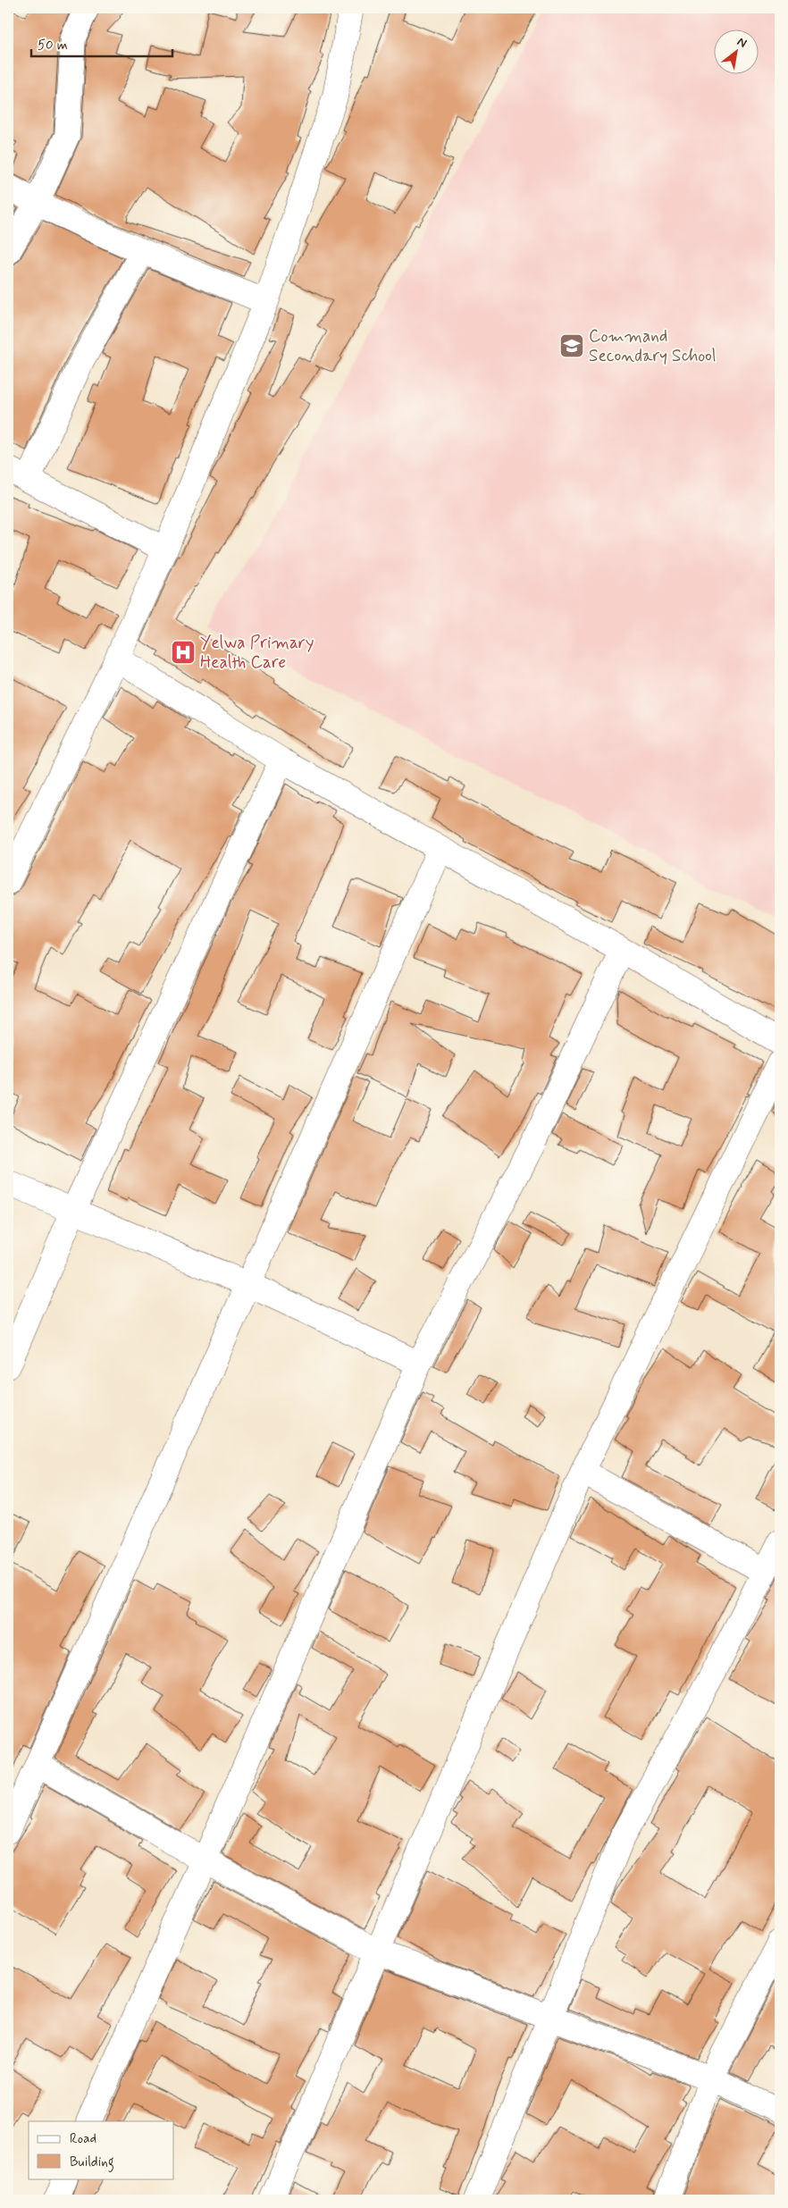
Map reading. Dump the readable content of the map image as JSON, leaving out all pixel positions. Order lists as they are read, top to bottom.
{
  "places": {
    "school or university": ["Command Secondary School"],
    "hospital": ["Yelwa Primary Health Care"]
  },
  "legend": ["Road", "Building"],
  "scale_bar": "50 m",
  "north": "top right"
}
